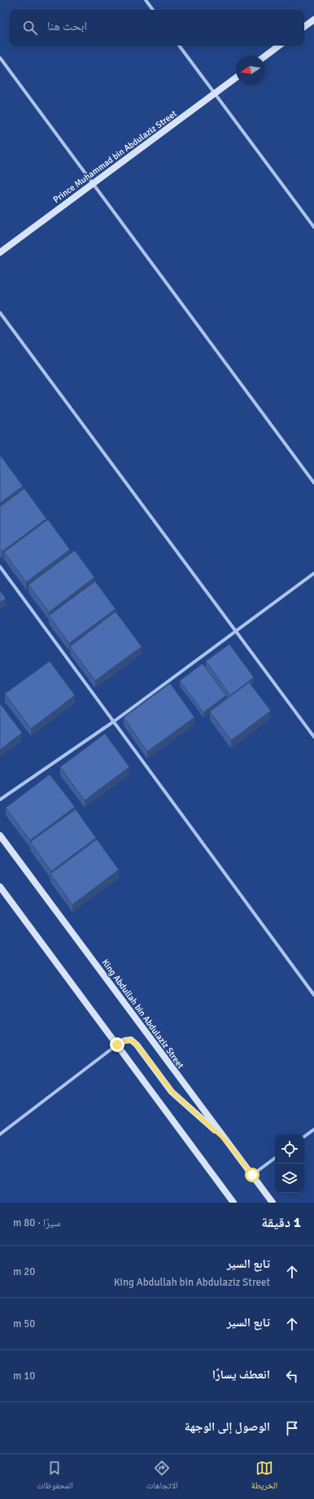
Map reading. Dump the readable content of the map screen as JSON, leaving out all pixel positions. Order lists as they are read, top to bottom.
{
  "streets": {
    "main road": ["Prince Muhammad bin Abdulaziz Street", "King Abdullah bin Abdulaziz Street"]
  },
  "north": "left",
  "page": {
    "search": "ابحث هنا",
    "heading": ["1 دقيقة", "سيرًا · 80 m"],
    "list": [
      ["تابع السير", "King Abdullah bin Abdulaziz Street", "20 m"],
      ["تابع السير", "50 m"],
      ["انعطف يسارًا", "10 m"],
      "الوصول إلى الوجهة"
    ],
    "nav": ["الخريطة", "الاتجاهات", "المحفوظات"]
  }
}
